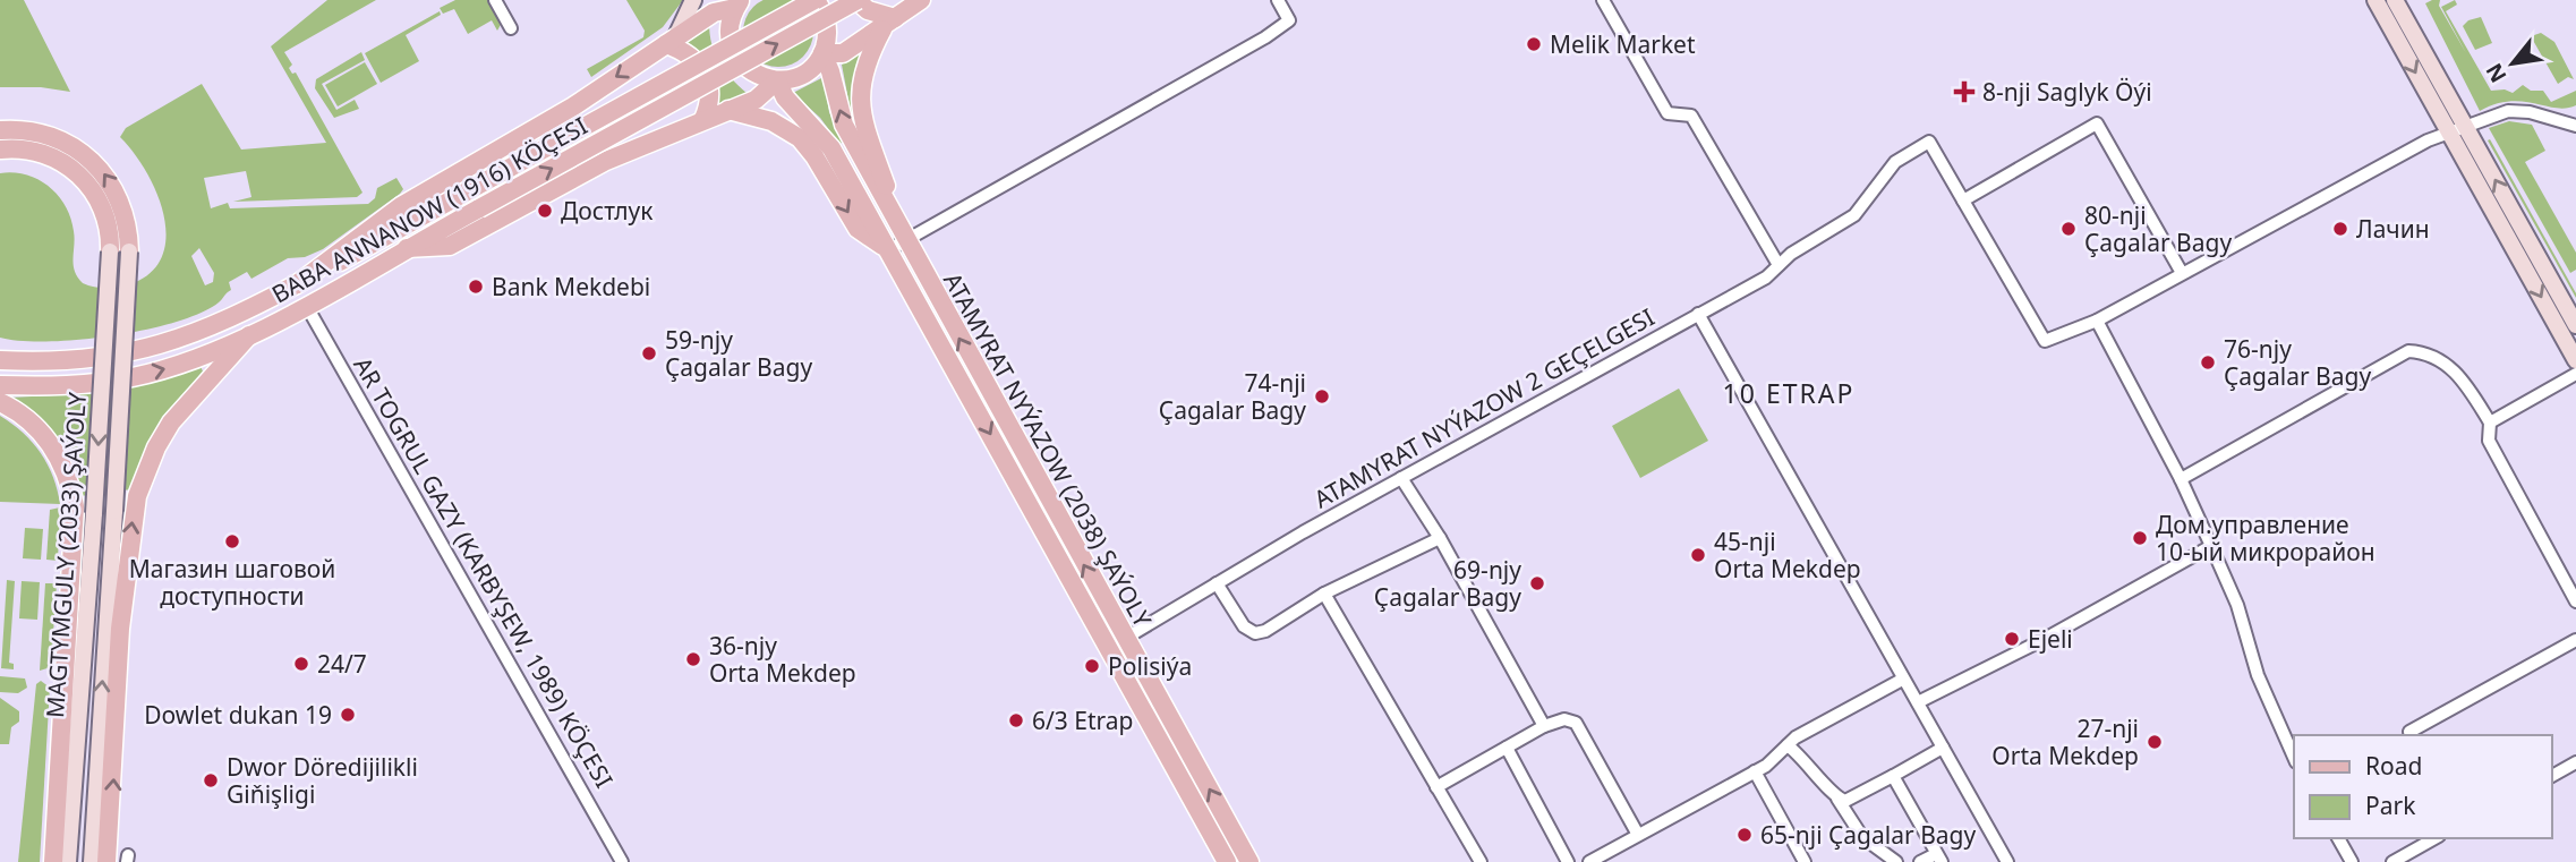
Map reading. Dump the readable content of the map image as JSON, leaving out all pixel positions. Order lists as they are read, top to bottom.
{
  "streets": {
    "main road": ["BABA ANNANOW (1916) KÖÇESI", "ATAMYRAT NYÝAZOW (2038) ŞAÝOLY", "MAGTYMGULY (2033) ŞAÝOLY"],
    "street": ["ATAMYRAT NYÝAZOW 2 GEÇELGESI", "AR TOGRUL GAZY (KARBYŞEW, 1989) KÖÇESI"]
  },
  "crossings": [
    ["BABA ANNANOW (1916) KÖÇESI", "ATAMYRAT NYÝAZOW (2038) ŞAÝOLY"],
    ["BABA ANNANOW (1916) KÖÇESI", "AR TOGRUL GAZY (KARBYŞEW, 1989) KÖÇESI"],
    ["ATAMYRAT NYÝAZOW 2 GEÇELGESI", "ATAMYRAT NYÝAZOW (2038) ŞAÝOLY"]
  ],
  "districts": ["10 ETRAP"],
  "places": {
    "other": [
      "Melik Market",
      "Достлук",
      "80-nji Çagalar Bagy",
      "Лачин",
      "Bank Mekdebi",
      "59-njy Çagalar Bagy",
      "76-njy Çagalar Bagy",
      "74-nji Çagalar Bagy",
      "Дом.управление 10-ый микрорайон",
      "Магазин шаговой доступности",
      "45-nji Orta Mekdep",
      "69-njy Çagalar Bagy",
      "Ejeli",
      "36-njy Orta Mekdep",
      "24/7",
      "Polisiýa",
      "Dowlet dukan 19",
      "6/3 Etrap",
      "27-nji Orta Mekdep",
      "Dwor Döredijilikli Giňişligi",
      "65-nji Çagalar Bagy"
    ],
    "health": ["8-nji Saglyk Öýi"]
  },
  "legend": ["Road", "Park"],
  "north": "bottom left"
}
